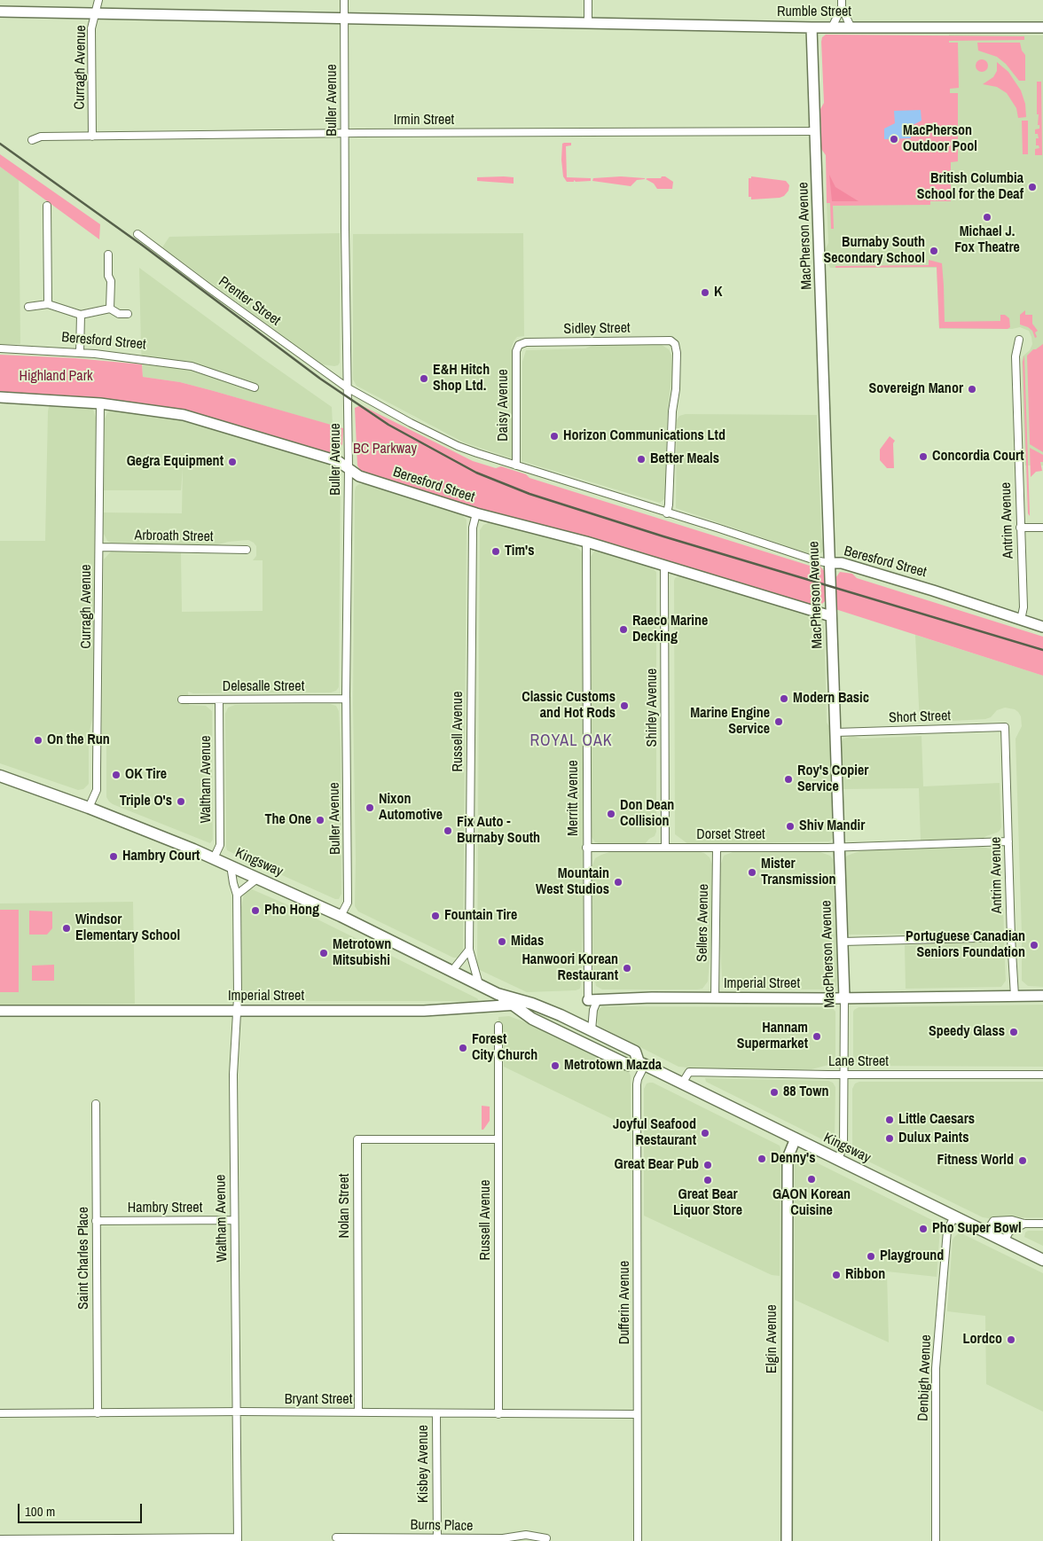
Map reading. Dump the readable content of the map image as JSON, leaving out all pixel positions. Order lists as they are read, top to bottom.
{
  "streets": {
    "main road": ["Kingsway"],
    "street": [
      "Rumble Street",
      "Curragh Avenue",
      "Buller Avenue",
      "Irmin Street",
      "MacPherson Avenue",
      "Prenter Street",
      "Sidley Street",
      "Beresford Street",
      "Daisy Avenue",
      "Antrim Avenue",
      "Arbroath Street",
      "Delesalle Street",
      "Shirley Avenue",
      "Short Street",
      "Russell Avenue",
      "Waltham Avenue",
      "Merritt Avenue",
      "Dorset Street",
      "Sellers Avenue",
      "Imperial Street",
      "Lane Street",
      "Nolan Street",
      "Hambry Street",
      "Saint Charles Place",
      "Dufferin Avenue",
      "Elgin Avenue",
      "Denbigh Avenue",
      "Bryant Street",
      "Kisbey Avenue",
      "Burns Place"
    ]
  },
  "crossings": [
    ["Rumble Street", "Curragh Avenue"],
    ["Rumble Street", "Buller Avenue"],
    ["Rumble Street", "MacPherson Avenue"],
    ["Curragh Avenue", "Irmin Street"],
    ["Curragh Avenue", "Beresford Street"],
    ["Curragh Avenue", "Arbroath Street"],
    ["Curragh Avenue", "Kingsway"],
    ["Buller Avenue", "Irmin Street"],
    ["Buller Avenue", "Prenter Street"],
    ["Buller Avenue", "Beresford Street"],
    ["Buller Avenue", "Delesalle Street"],
    ["Buller Avenue", "Kingsway"],
    ["Irmin Street", "MacPherson Avenue"],
    ["MacPherson Avenue", "Beresford Street"],
    ["MacPherson Avenue", "Short Street"],
    ["MacPherson Avenue", "Dorset Street"],
    ["MacPherson Avenue", "Kingsway"],
    ["MacPherson Avenue", "Imperial Street"],
    ["MacPherson Avenue", "Lane Street"],
    ["Prenter Street", "Beresford Street"],
    ["Sidley Street", "Beresford Street"],
    ["Sidley Street", "Daisy Avenue"],
    ["Beresford Street", "Daisy Avenue"],
    ["Beresford Street", "Antrim Avenue"],
    ["Beresford Street", "Shirley Avenue"],
    ["Beresford Street", "Russell Avenue"],
    ["Beresford Street", "Merritt Avenue"],
    ["Antrim Avenue", "Short Street"],
    ["Antrim Avenue", "Dorset Street"],
    ["Antrim Avenue", "Imperial Street"],
    ["Delesalle Street", "Waltham Avenue"],
    ["Shirley Avenue", "Dorset Street"],
    ["Russell Avenue", "Kingsway"],
    ["Russell Avenue", "Nolan Street"],
    ["Russell Avenue", "Bryant Street"],
    ["Waltham Avenue", "Kingsway"],
    ["Waltham Avenue", "Imperial Street"],
    ["Waltham Avenue", "Hambry Street"],
    ["Waltham Avenue", "Bryant Street"],
    ["Merritt Avenue", "Dorset Street"],
    ["Merritt Avenue", "Kingsway"],
    ["Merritt Avenue", "Imperial Street"],
    ["Dorset Street", "Sellers Avenue"],
    ["Kingsway", "Imperial Street"],
    ["Kingsway", "Lane Street"],
    ["Kingsway", "Dufferin Avenue"],
    ["Kingsway", "Elgin Avenue"],
    ["Kingsway", "Denbigh Avenue"],
    ["Sellers Avenue", "Imperial Street"],
    ["Nolan Street", "Bryant Street"],
    ["Hambry Street", "Saint Charles Place"],
    ["Saint Charles Place", "Bryant Street"],
    ["Dufferin Avenue", "Bryant Street"],
    ["Bryant Street", "Kisbey Avenue"],
    ["Kisbey Avenue", "Burns Place"]
  ],
  "districts": ["ROYAL OAK"],
  "parks": ["Highland Park", "BC Parkway"],
  "places": [
    "MacPherson Outdoor Pool",
    "British Columbia School for the Deaf",
    "Michael J. Fox Theatre",
    "Burnaby South Secondary School",
    "K",
    "E&H Hitch Shop Ltd.",
    "Sovereign Manor",
    "Horizon Communications Ltd",
    "Concordia Court",
    "Better Meals",
    "Gegra Equipment",
    "Tim's",
    "Raeco Marine Decking",
    "Modern Basic",
    "Classic Customs and Hot Rods",
    "Marine Engine Service",
    "On the Run",
    "OK Tire",
    "Roy's Copier Service",
    "Triple O's",
    "Nixon Automotive",
    "Don Dean Collision",
    "The One",
    "Shiv Mandir",
    "Fix Auto - Burnaby South",
    "Hambry Court",
    "Mister Transmission",
    "Mountain West Studios",
    "Pho Hong",
    "Fountain Tire",
    "Windsor Elementary School",
    "Midas",
    "Portuguese Canadian Seniors Foundation",
    "Metrotown Mitsubishi",
    "Hanwoori Korean Restaurant",
    "Speedy Glass",
    "Hannam Supermarket",
    "Forest City Church",
    "Metrotown Mazda",
    "88 Town",
    "Little Caesars",
    "Joyful Seafood Restaurant",
    "Dulux Paints",
    "Denny's",
    "Fitness World",
    "Great Bear Pub",
    "GAON Korean Cuisine",
    "Great Bear Liquor Store",
    "Pho Super Bowl",
    "Playground",
    "Ribbon",
    "Lordco"
  ],
  "scale_bar": "100 m"
}
